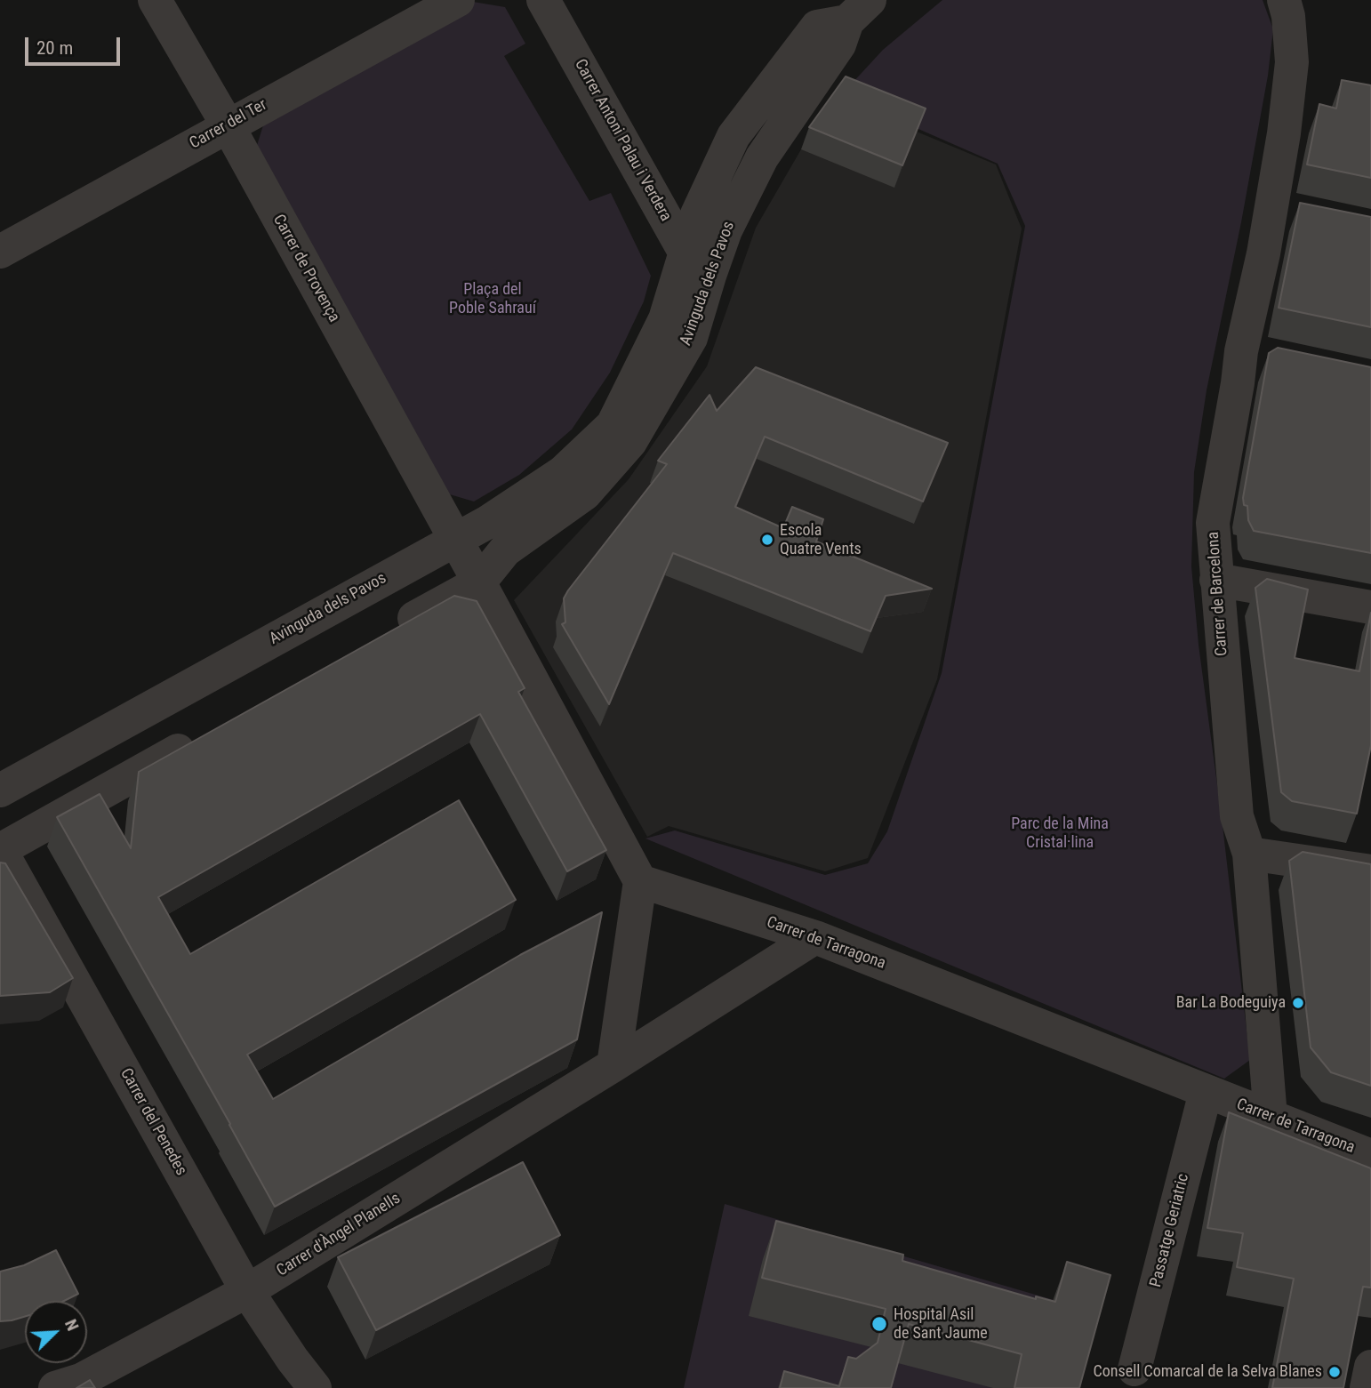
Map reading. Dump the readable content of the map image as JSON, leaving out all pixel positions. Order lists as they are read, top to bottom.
{
  "streets": {
    "street": [
      "Carrer del Ter",
      "Carrer Antoni Palau i Verdera",
      "Carrer de Provença",
      "Avinguda dels Pavos",
      "Carrer de Barcelona",
      "Carrer de Tarragona",
      "Carrer del Penedes",
      "Passatge Geriatric",
      "Carrer d'Àngel Planells"
    ]
  },
  "crossings": [
    ["Carrer del Ter", "Carrer de Provença"],
    ["Carrer Antoni Palau i Verdera", "Avinguda dels Pavos"],
    ["Carrer de Provença", "Avinguda dels Pavos"],
    ["Carrer de Barcelona", "Carrer de Tarragona"],
    ["Carrer de Tarragona", "Passatge Geriatric"],
    ["Carrer de Tarragona", "Carrer d'Àngel Planells"],
    ["Carrer del Penedes", "Carrer d'Àngel Planells"]
  ],
  "parks": ["Plaça del Poble Sahrauí", "Parc de la Mina Cristal·lina"],
  "places": [
    "Escola Quatre Vents",
    "Bar La Bodeguiya",
    "Hospital Asil de Sant Jaume",
    "Consell Comarcal de la Selva Blanes"
  ],
  "scale_bar": "20 m",
  "north": "top right"
}
